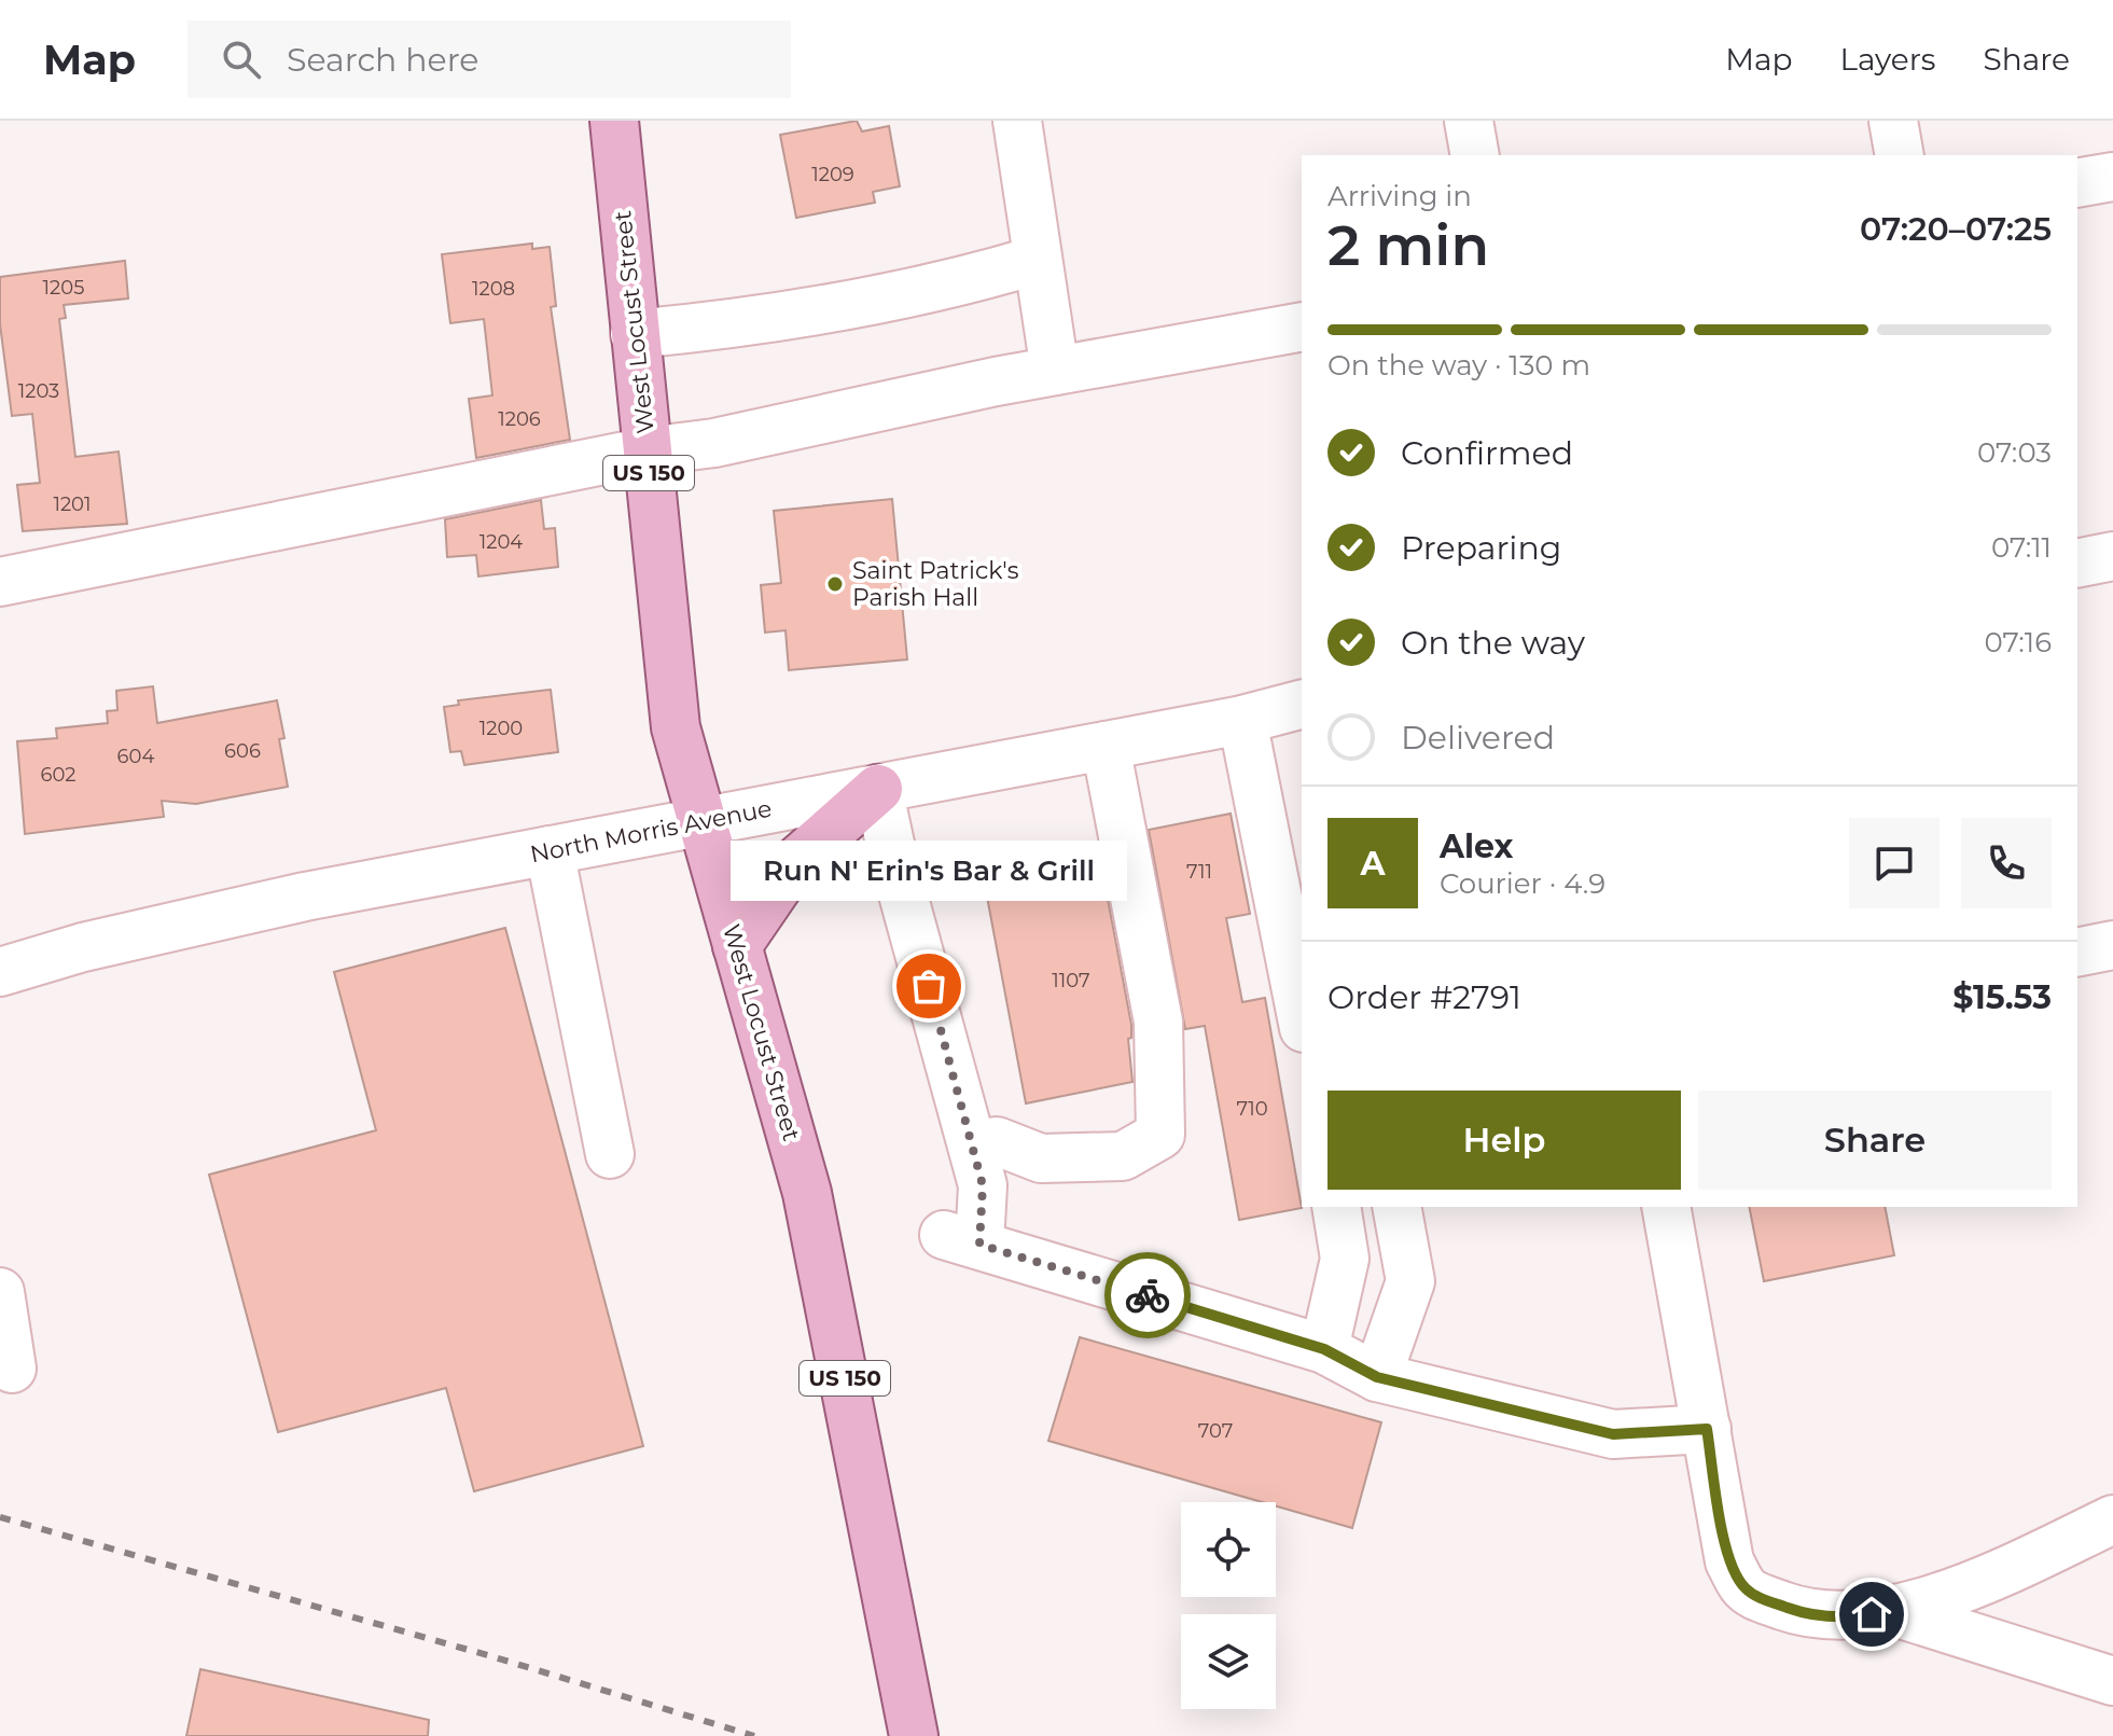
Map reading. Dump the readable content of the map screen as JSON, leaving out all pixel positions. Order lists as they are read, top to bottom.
{
  "streets": {
    "main road": ["West Locust Street", "US 150"],
    "street": ["North Morris Avenue"]
  },
  "crossings": [
    ["West Locust Street", "North Morris Avenue"]
  ],
  "places": ["Saint Patrick's Parish Hall", "Run N' Erin's Bar & Grill"],
  "house_numbers": [
    "1209",
    "1205",
    "1208",
    "1203",
    "1206",
    "1201",
    "1204",
    "1200",
    "606",
    "604",
    "602",
    "711",
    "1107",
    "710",
    "707"
  ],
  "page": {
    "header": "Map",
    "search": "Search here",
    "nav": ["Map", "Layers", "Share"],
    "heading": ["2 min", "Arriving in", "07:20–07:25"],
    "panel": [
      "Alex",
      "Courier · 4.9",
      "Order #2791",
      "$15.53"
    ],
    "bar": "On the way · 130 m",
    "list": [
      ["Confirmed", "07:03"],
      ["Preparing", "07:11"],
      ["On the way", "07:16"],
      "Delivered"
    ],
    "round": "A",
    "bubble": "Run N' Erin's Bar & Grill",
    "buttons": ["Help", "Share"]
  }
}
